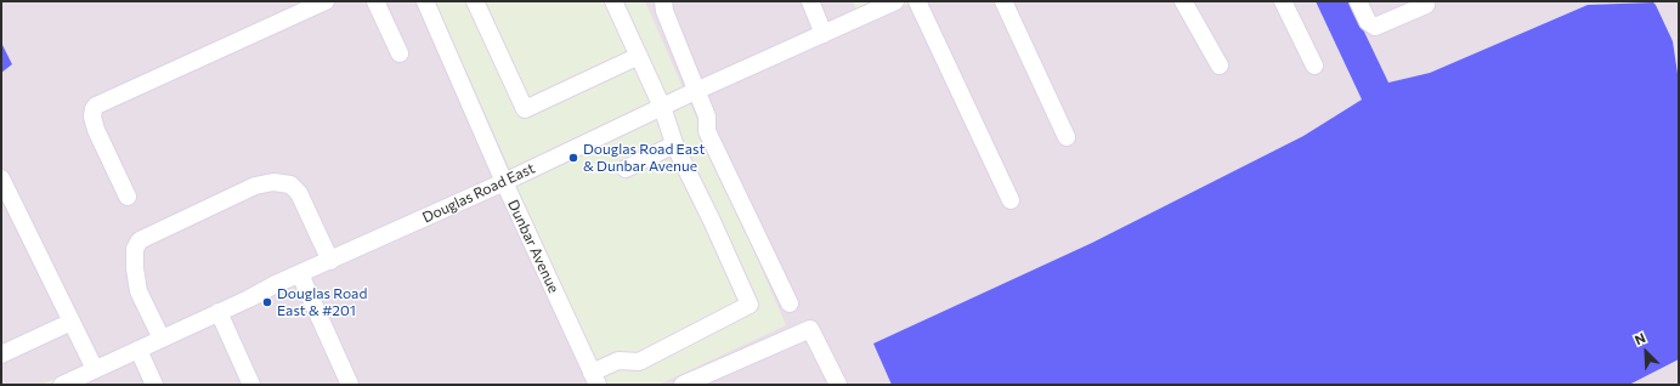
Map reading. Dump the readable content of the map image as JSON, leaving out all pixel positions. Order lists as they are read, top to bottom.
{
  "streets": {
    "street": ["Douglas Road East", "Dunbar Avenue"]
  },
  "crossings": [
    ["Douglas Road East", "Dunbar Avenue"]
  ],
  "places": ["Douglas Road East & Dunbar Avenue", "Douglas Road East & #201"],
  "north": "top left"
}
